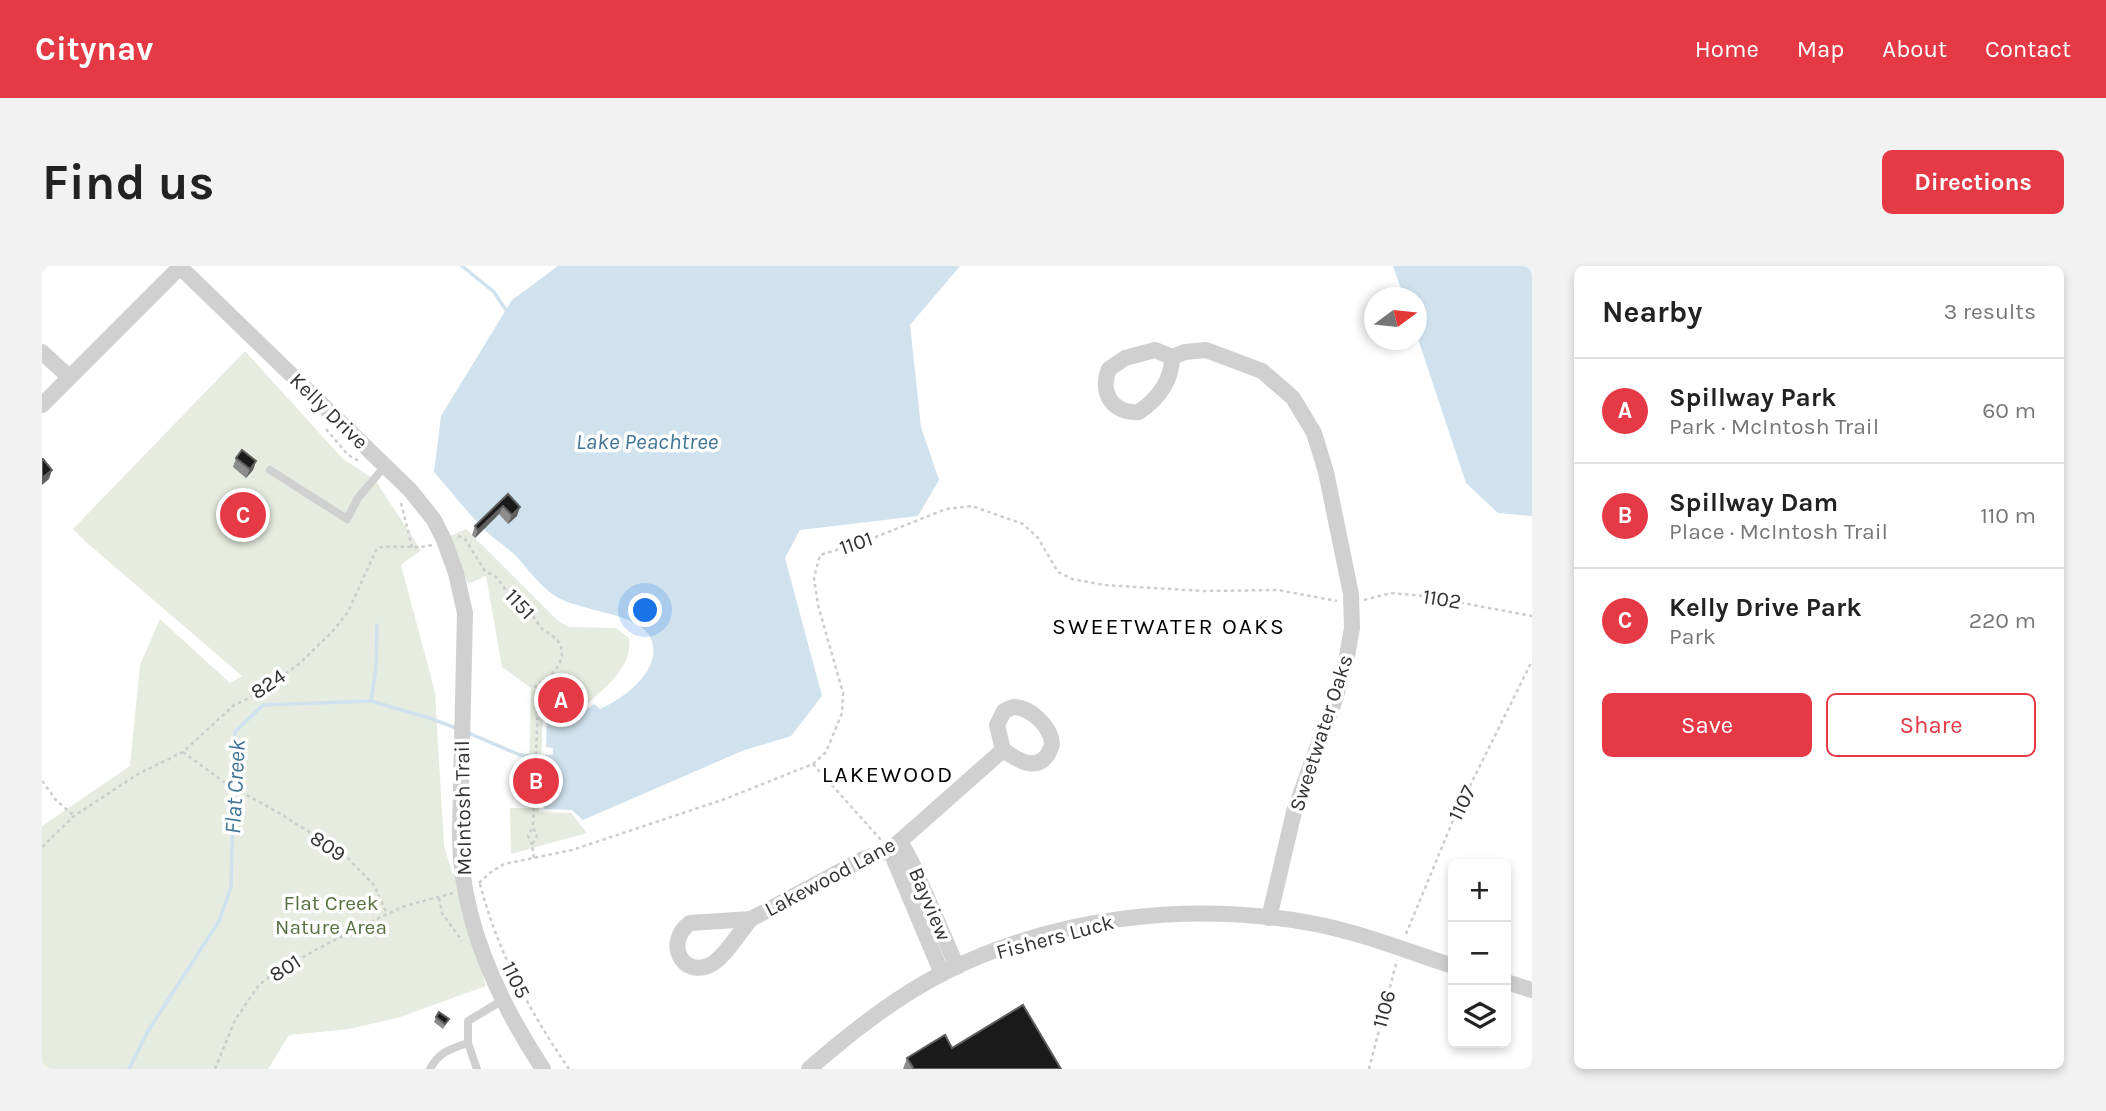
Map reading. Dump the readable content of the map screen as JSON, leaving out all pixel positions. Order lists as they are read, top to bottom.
{
  "streets": {
    "street": [
      "Kelly Drive",
      "Sweetwater Oaks",
      "McIntosh Trail",
      "Lakewood Lane",
      "Bayview",
      "Fishers Luck"
    ],
    "path": [
      "1101",
      "1102",
      "1151",
      "824",
      "1107",
      "809",
      "801",
      "1105",
      "1106"
    ]
  },
  "crossings": [
    ["Kelly Drive", "McIntosh Trail"],
    ["1101", "1102"],
    ["1101", "Sweetwater Oaks"],
    ["1102", "Sweetwater Oaks"],
    ["824", "809"],
    ["Sweetwater Oaks", "Fishers Luck"],
    ["1107", "Fishers Luck"],
    ["1107", "1106"],
    ["809", "801"],
    ["Lakewood Lane", "Bayview"],
    ["Bayview", "Fishers Luck"],
    ["Fishers Luck", "1106"]
  ],
  "districts": ["SWEETWATER OAKS", "LAKEWOOD"],
  "water": ["Lake Peachtree", "Flat Creek"],
  "parks": ["Flat Creek Nature Area"],
  "north": "right",
  "page": {
    "header": "Citynav",
    "nav": [
      "Home",
      "Map",
      "About",
      "Contact"
    ],
    "buttons": [
      "Directions",
      ["Save", "Share"]
    ],
    "title": "Find us",
    "heading": ["Nearby", "3 results"],
    "list": [
      {
        "mark": "A",
        "name": "Spillway Park",
        "note": "Park · McIntosh Trail",
        "value": "60 m"
      },
      {
        "mark": "B",
        "name": "Spillway Dam",
        "note": "Place · McIntosh Trail",
        "value": "110 m"
      },
      {
        "mark": "C",
        "name": "Kelly Drive Park",
        "note": "Park",
        "value": "220 m"
      }
    ],
    "pins": ["C", "A", "B"],
    "map_buttons": ["+", "−"]
  }
}
